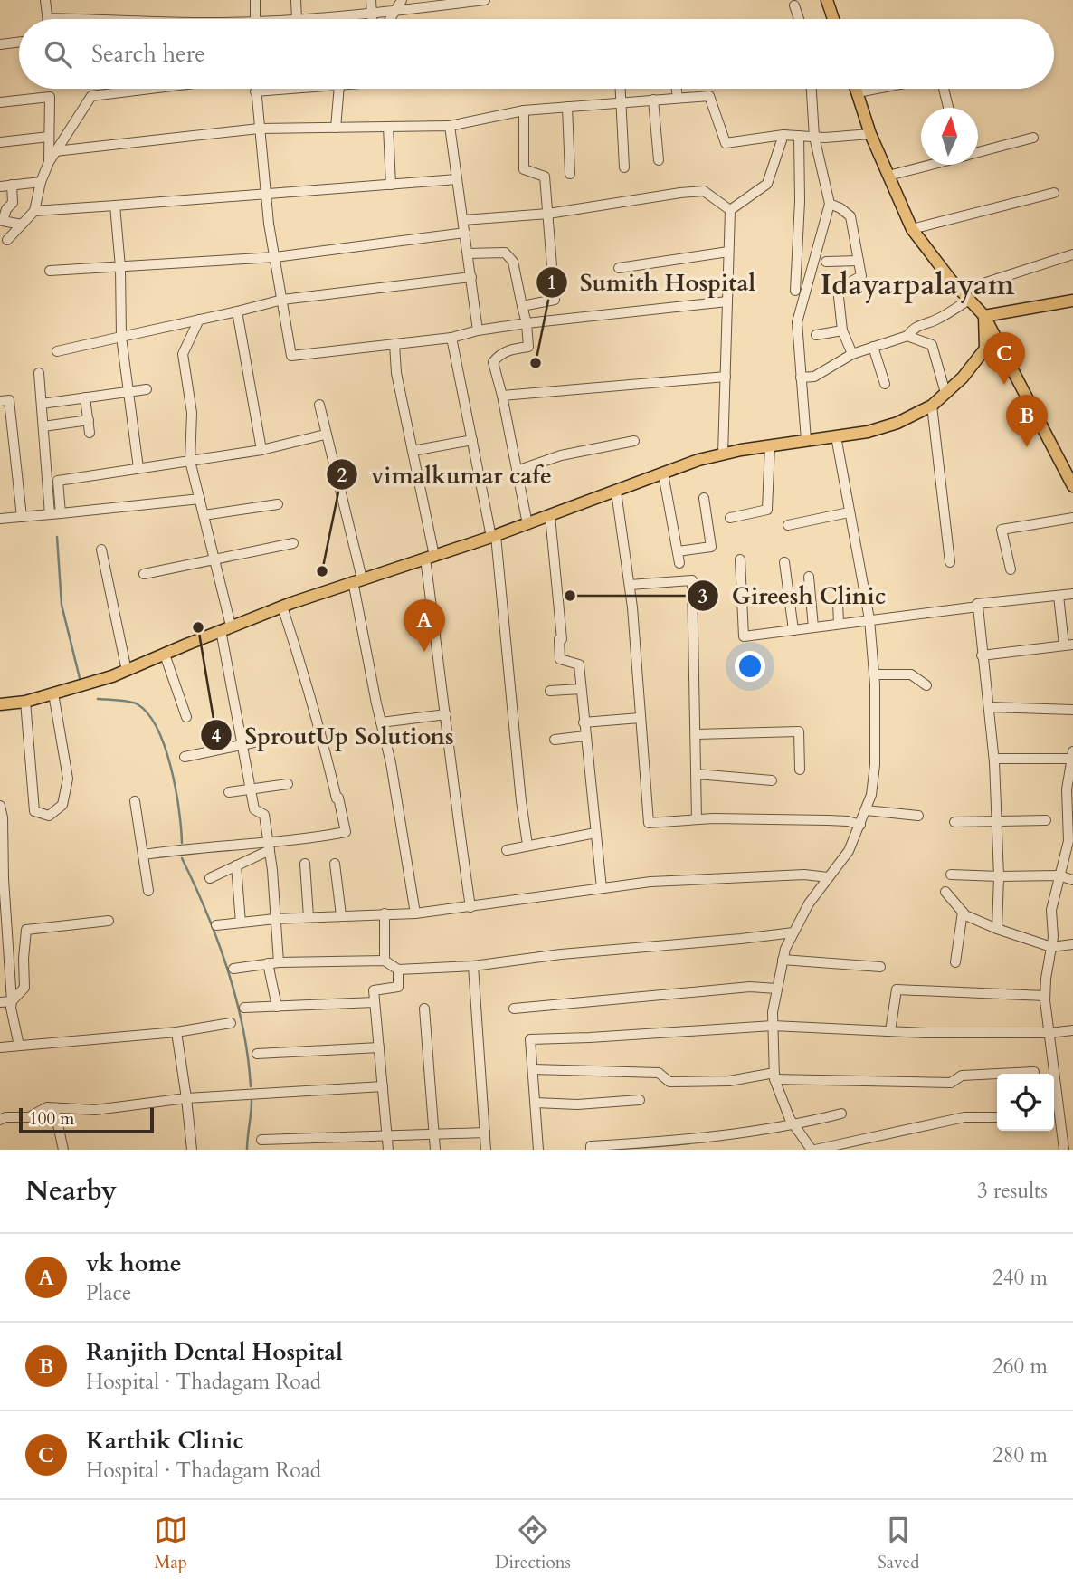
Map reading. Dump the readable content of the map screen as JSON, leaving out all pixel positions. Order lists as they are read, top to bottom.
{
  "districts": ["Idayarpalayam"],
  "places": [
    "Sumith Hospital",
    "vimalkumar cafe",
    "Gireesh Clinic",
    "SproutUp Solutions"
  ],
  "scale_bar": "100 m",
  "north": "top",
  "page": {
    "search": "Search here",
    "pins": ["C", "B", "A"],
    "scale": "100 m",
    "heading": ["Nearby", "3 results"],
    "list": [
      {
        "mark": "A",
        "name": "vk home",
        "note": "Place",
        "value": "240 m"
      },
      {
        "mark": "B",
        "name": "Ranjith Dental Hospital",
        "note": "Hospital · Thadagam Road",
        "value": "260 m"
      },
      {
        "mark": "C",
        "name": "Karthik Clinic",
        "note": "Hospital · Thadagam Road",
        "value": "280 m"
      }
    ],
    "nav": ["Map", "Directions", "Saved"]
  }
}
